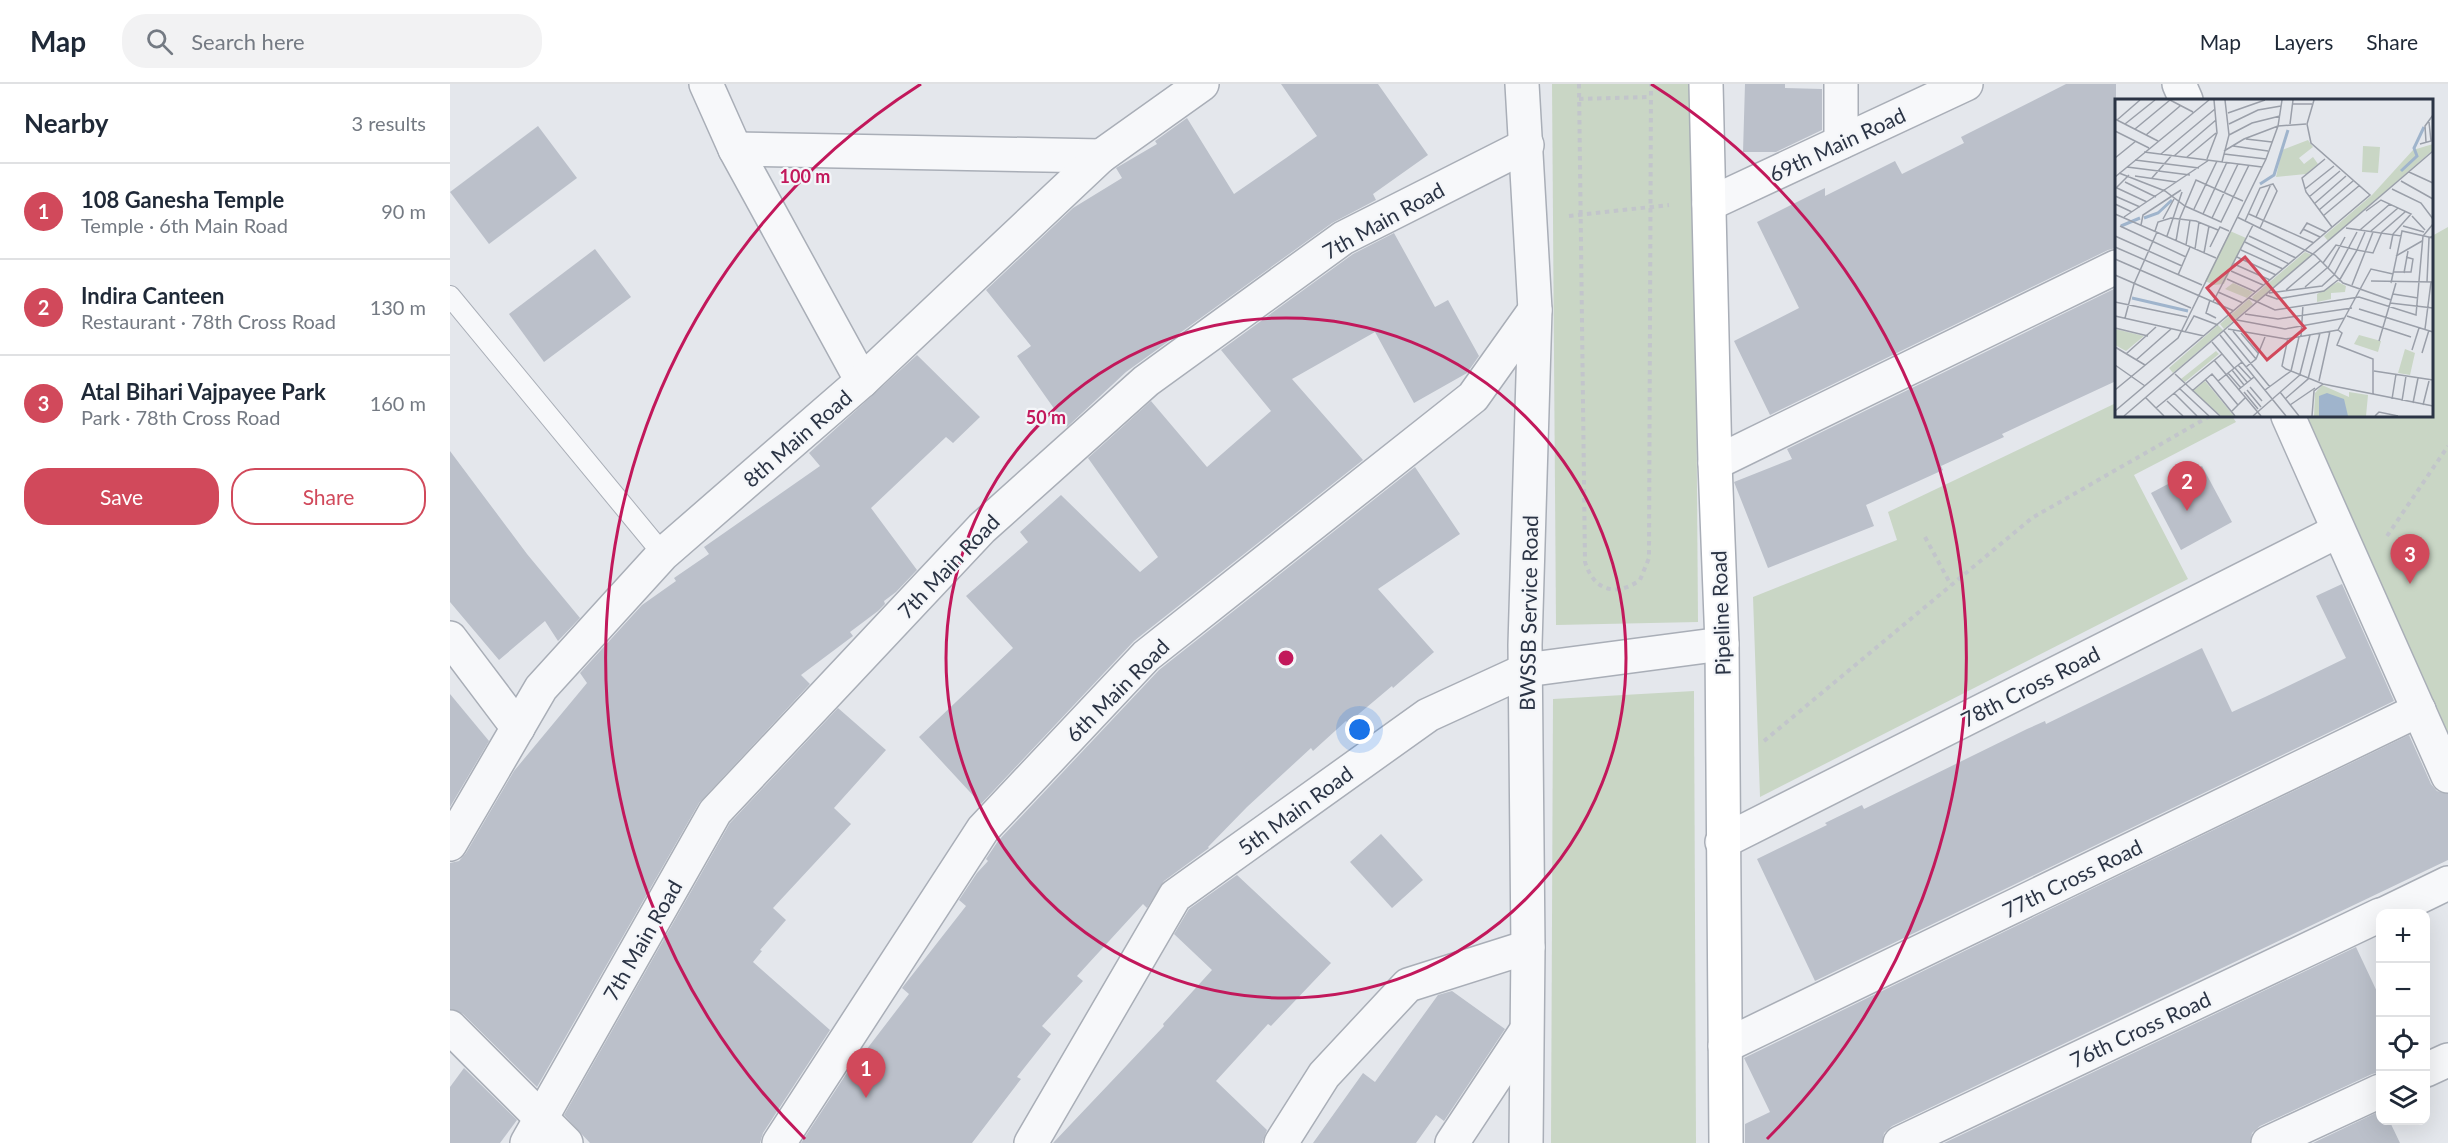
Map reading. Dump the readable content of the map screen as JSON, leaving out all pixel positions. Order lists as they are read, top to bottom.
{
  "streets": {
    "street": [
      "69th Main Road",
      "7th Main Road",
      "8th Main Road",
      "BWSSB Service Road",
      "Pipeline Road",
      "78th Cross Road",
      "6th Main Road",
      "5th Main Road",
      "77th Cross Road",
      "76th Cross Road"
    ]
  },
  "crossings": [
    ["69th Main Road", "Pipeline Road"],
    ["7th Main Road", "BWSSB Service Road"],
    ["BWSSB Service Road", "6th Main Road"],
    ["BWSSB Service Road", "5th Main Road"],
    ["Pipeline Road", "78th Cross Road"],
    ["Pipeline Road", "5th Main Road"],
    ["Pipeline Road", "77th Cross Road"]
  ],
  "page": {
    "header": "Map",
    "search": "Search here",
    "nav": ["Map", "Layers", "Share"],
    "heading": ["Nearby", "3 results"],
    "list": [
      {
        "mark": "1",
        "name": "108 Ganesha Temple",
        "note": "Temple · 6th Main Road",
        "value": "90 m"
      },
      {
        "mark": "2",
        "name": "Indira Canteen",
        "note": "Restaurant · 78th Cross Road",
        "value": "130 m"
      },
      {
        "mark": "3",
        "name": "Atal Bihari Vajpayee Park",
        "note": "Park · 78th Cross Road",
        "value": "160 m"
      }
    ],
    "buttons": ["Save", "Share"],
    "pins": ["2", "3", "1"],
    "map_buttons": ["+", "−"]
  },
  "rings": ["100 m", "50 m"]
}
